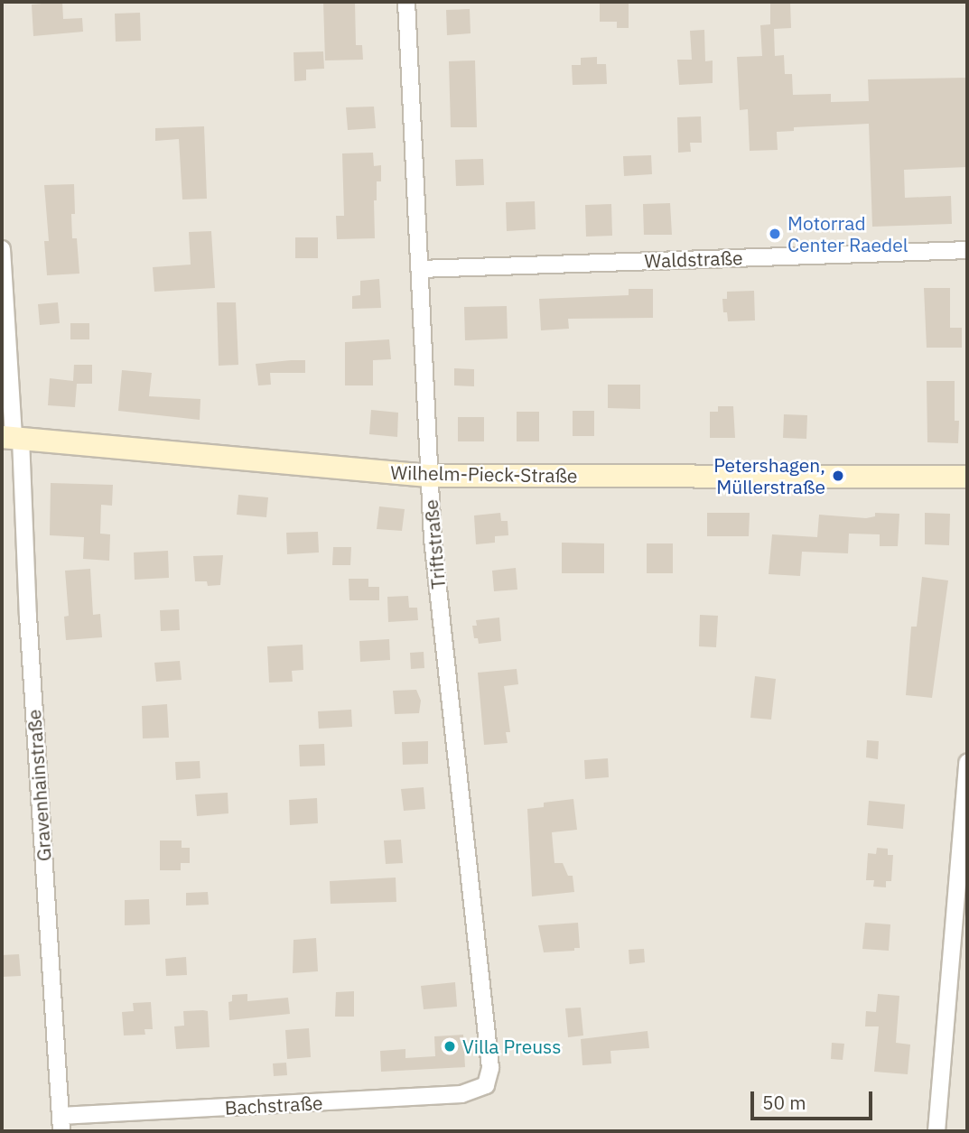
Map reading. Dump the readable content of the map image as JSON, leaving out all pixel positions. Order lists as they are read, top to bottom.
{
  "streets": {
    "street": [
      "Waldstraße",
      "Wilhelm-Pieck-Straße",
      "Triftstraße",
      "Gravenhainstraße",
      "Bachstraße"
    ]
  },
  "crossings": [
    ["Waldstraße", "Triftstraße"],
    ["Wilhelm-Pieck-Straße", "Triftstraße"],
    ["Wilhelm-Pieck-Straße", "Gravenhainstraße"],
    ["Triftstraße", "Bachstraße"],
    ["Gravenhainstraße", "Bachstraße"]
  ],
  "places": ["Motorrad Center Raedel", "Petershagen, Müllerstraße", "Villa Preuss"],
  "scale_bar": "50 m"
}
